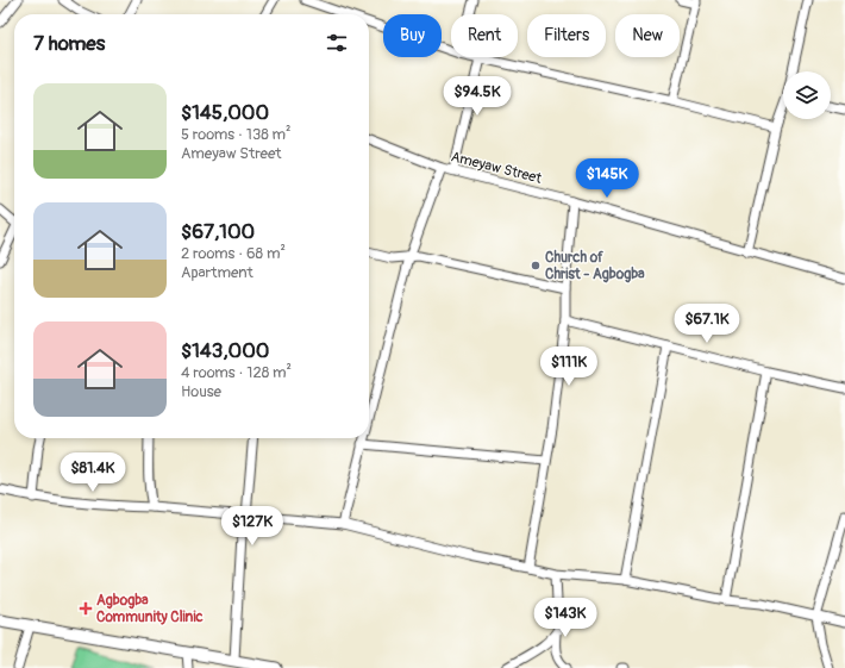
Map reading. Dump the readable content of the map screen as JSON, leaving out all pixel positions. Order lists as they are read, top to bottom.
{
  "streets": {
    "street": ["Ameyaw Street"]
  },
  "places": {
    "other": ["Church of Christ - Agbogba"],
    "health": ["Agbogba Community Clinic"]
  },
  "page": {
    "chip": [
      "Buy",
      "Rent",
      "Filters",
      "New"
    ],
    "heading": "7 homes",
    "list": [
      {
        "name": "$145,000",
        "note": "5 rooms · 138 m² · Ameyaw Street"
      },
      {
        "name": "$67,100",
        "note": "2 rooms · 68 m² · Apartment"
      },
      {
        "name": "$143,000",
        "note": "4 rooms · 128 m² · House"
      }
    ],
    "price": [
      "$94.5K",
      "$145K",
      "$67.1K",
      "$111K",
      "$81.4K",
      "$127K",
      "$143K"
    ]
  }
}
